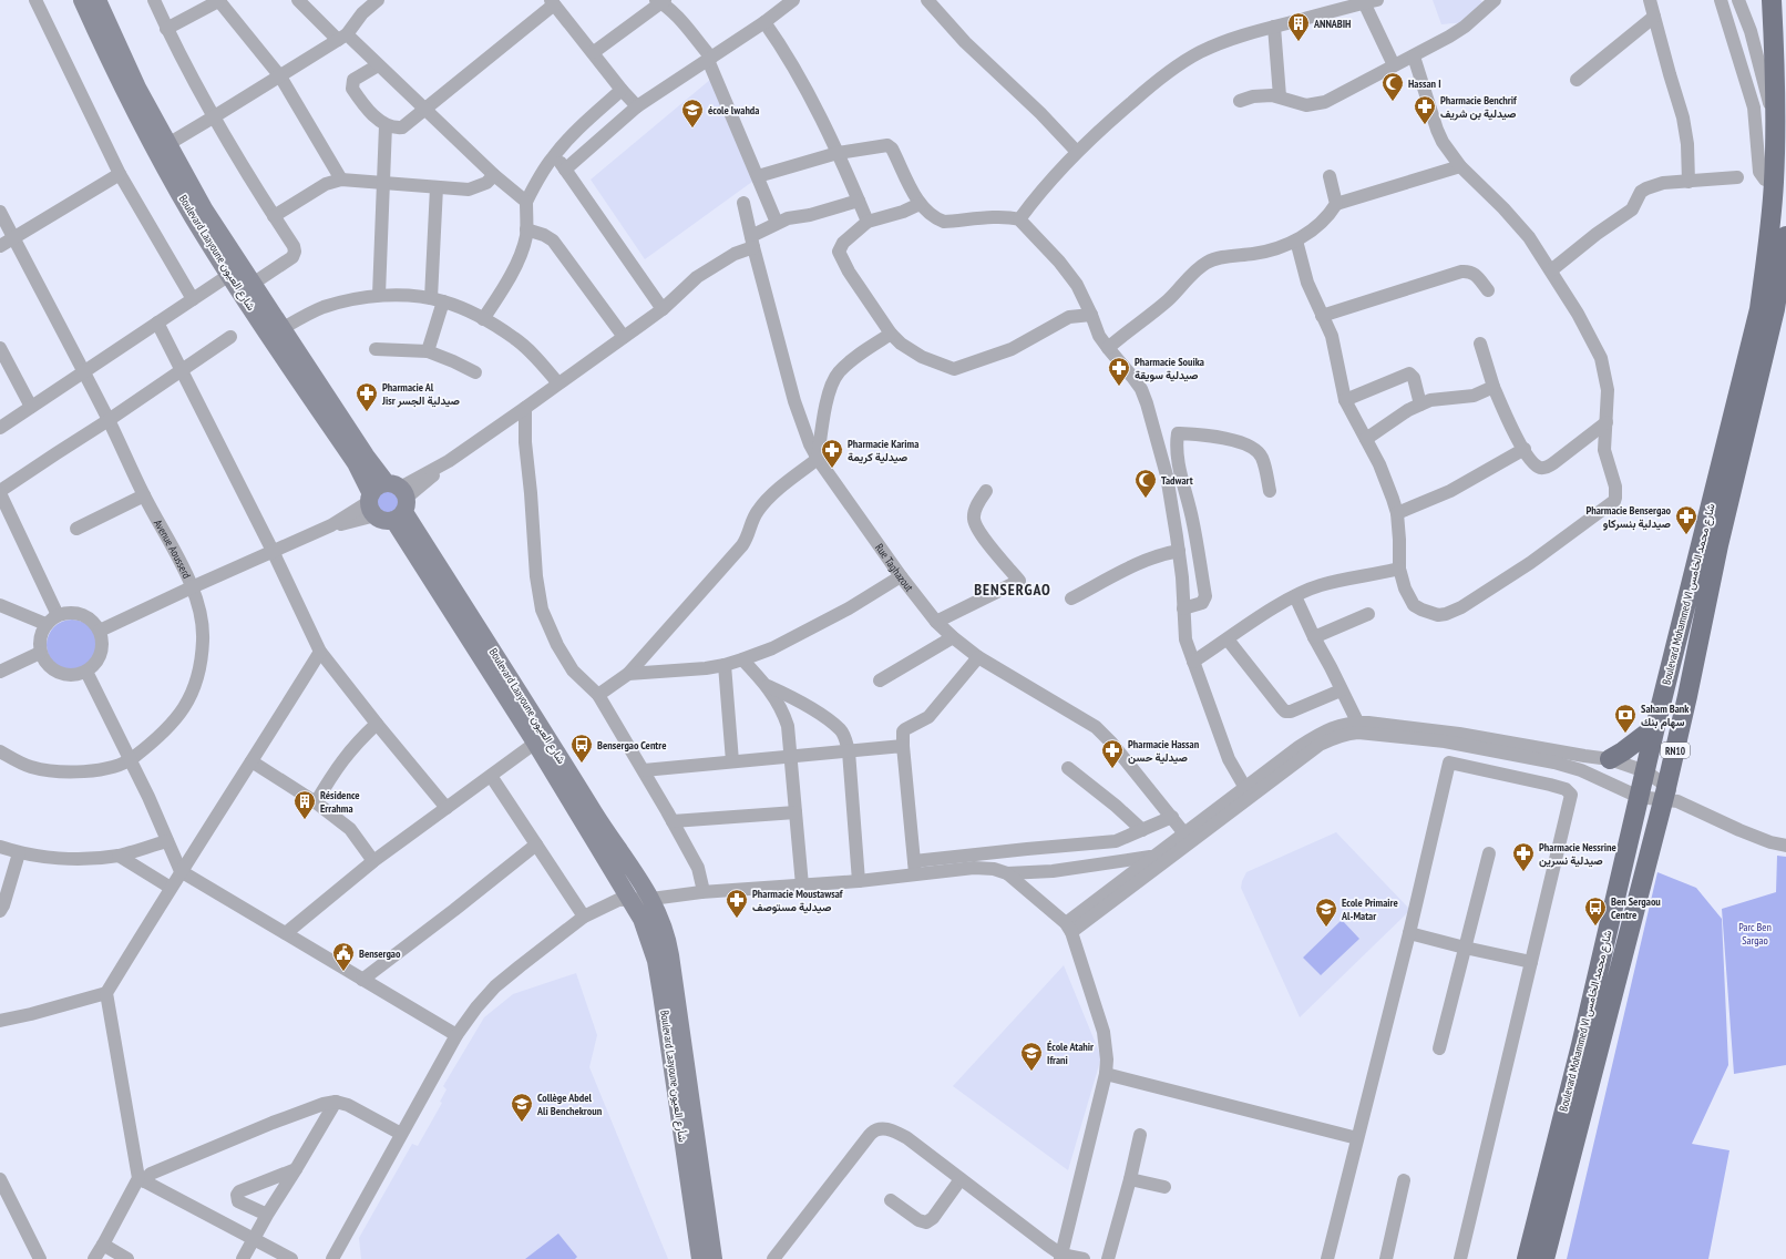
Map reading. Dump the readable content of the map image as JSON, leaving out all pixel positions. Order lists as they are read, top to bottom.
{
  "streets": {
    "main road": ["Boulevard Mohammed VI شارع محمد الخامس", "RN10"],
    "street": [
      "Boulevard Laayoune شارع العيون",
      "Avenue Aousserd",
      "Rue Taghazout",
      "Boulevard Laayoune شأرع العيون"
    ]
  },
  "crossings": [
    ["Boulevard Laayoune شارع العيون", "Boulevard Laayoune شأرع العيون"]
  ],
  "districts": ["BENSERGAO"],
  "parks": ["Parc Ben Sargao"],
  "places": {
    "building": ["ANNABIH", "Résidence Errahma"],
    "mosque": ["Hassan I", "Tadwart"],
    "pharmacy": [
      "Pharmacie Benchrif صيدلية بن شريف",
      "Pharmacie Souika صيدلية سويقة",
      "Pharmacie Al Jisr صيدلية الجسر",
      "Pharmacie Karima صيدلية كريمة",
      "Pharmacie Bensergao صيدلية بنسركاو",
      "Pharmacie Hassan صيدلية حسن",
      "Pharmacie Nessrine صيدلية نسرين",
      "Pharmacie Moustawsaf صيدلية مستوصف"
    ],
    "school or university": [
      "école lwahda",
      "Ecole Primaire Al-Matar",
      "École Atahir Ifrani",
      "Collège Abdel Ali Benchekroun"
    ],
    "bank": ["Saham Bank سهام بنك"],
    "bus stop": ["Bensergao Centre", "Ben Sergaou Centre"],
    "public building": ["Bensergao"]
  }
}
